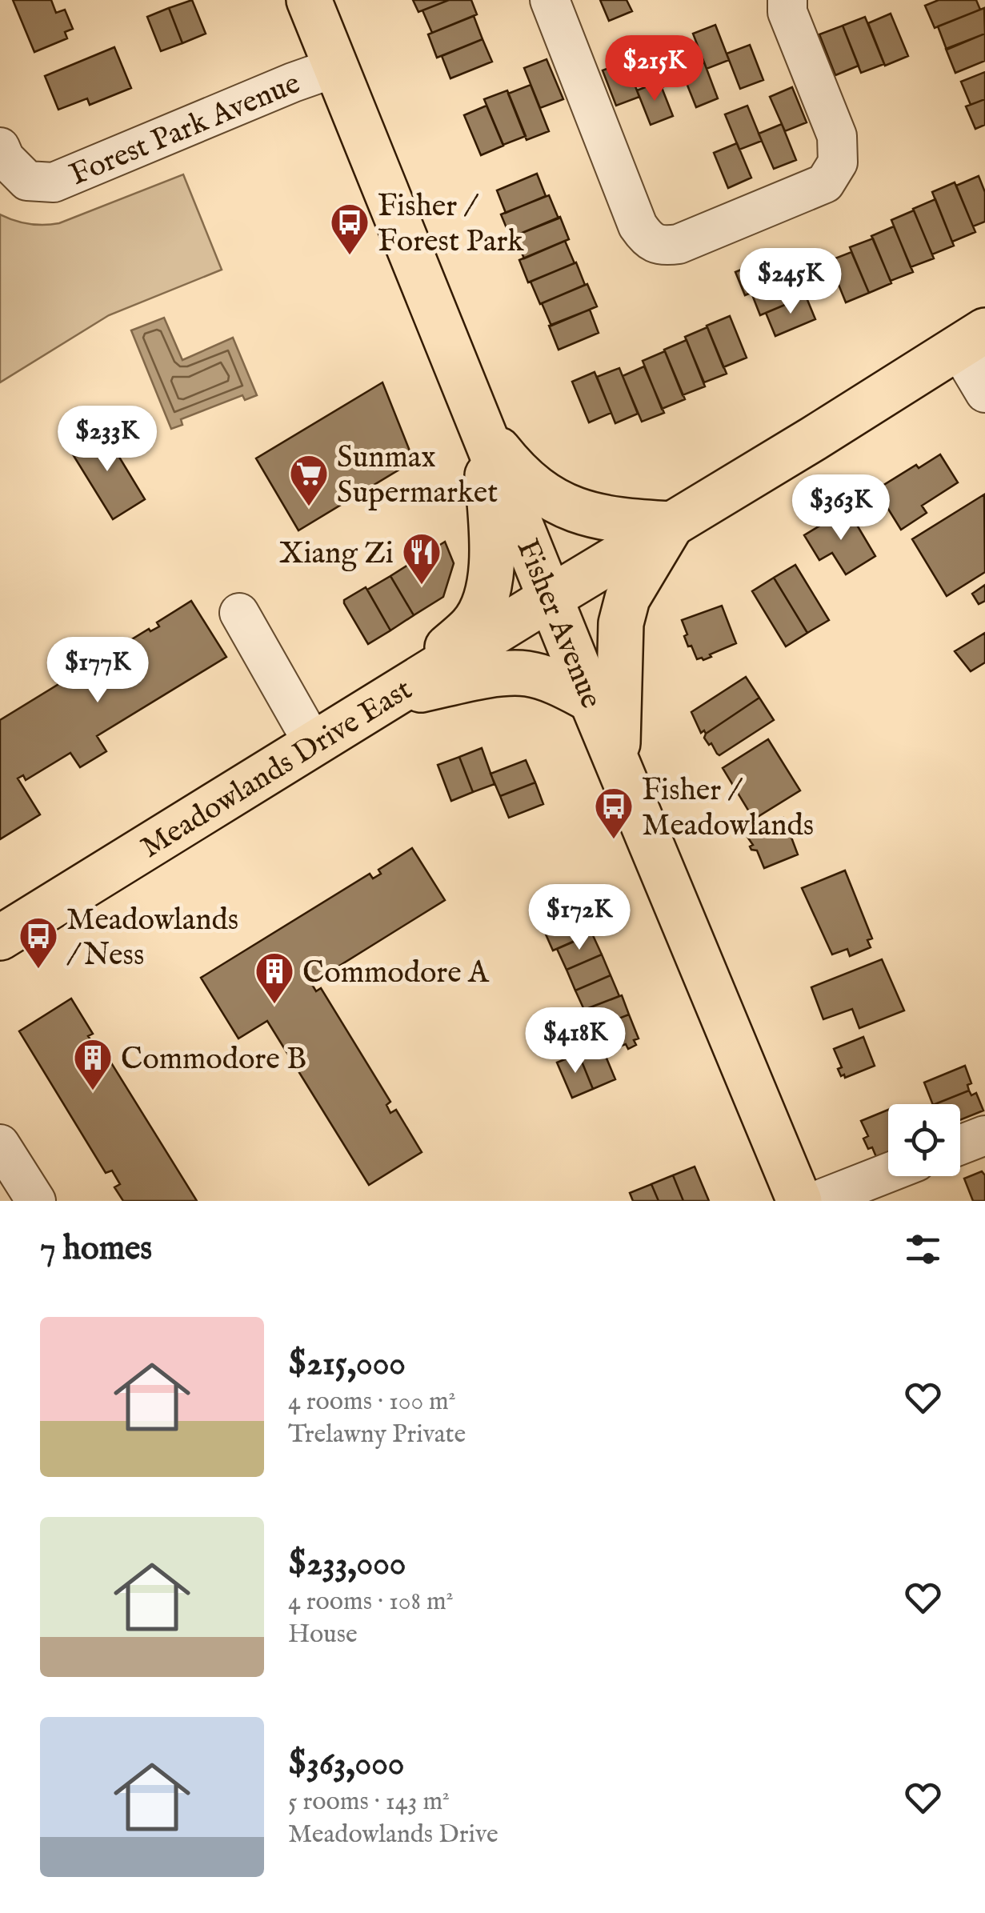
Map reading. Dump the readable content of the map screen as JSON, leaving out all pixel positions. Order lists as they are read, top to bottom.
{
  "streets": {
    "main road": ["Fisher Avenue", "Meadowlands Drive East"],
    "street": ["Forest Park Avenue"]
  },
  "crossings": [
    ["Forest Park Avenue", "Fisher Avenue"],
    ["Fisher Avenue", "Meadowlands Drive East"]
  ],
  "places": {
    "bus stop": ["Fisher / Forest Park", "Fisher / Meadowlands", "Meadowlands / Ness"],
    "supermarket": ["Sunmax Supermarket"],
    "restaurant": ["Xiang Zi"],
    "building": ["Commodore A", "Commodore B"]
  },
  "page": {
    "price": [
      "$215K",
      "$245K",
      "$233K",
      "$363K",
      "$177K",
      "$172K",
      "$418K"
    ],
    "heading": "7 homes",
    "list": [
      {
        "name": "$215,000",
        "note": "4 rooms · 100 m² · Trelawny Private"
      },
      {
        "name": "$233,000",
        "note": "4 rooms · 108 m² · House"
      },
      {
        "name": "$363,000",
        "note": "5 rooms · 143 m² · Meadowlands Drive"
      }
    ]
  }
}
